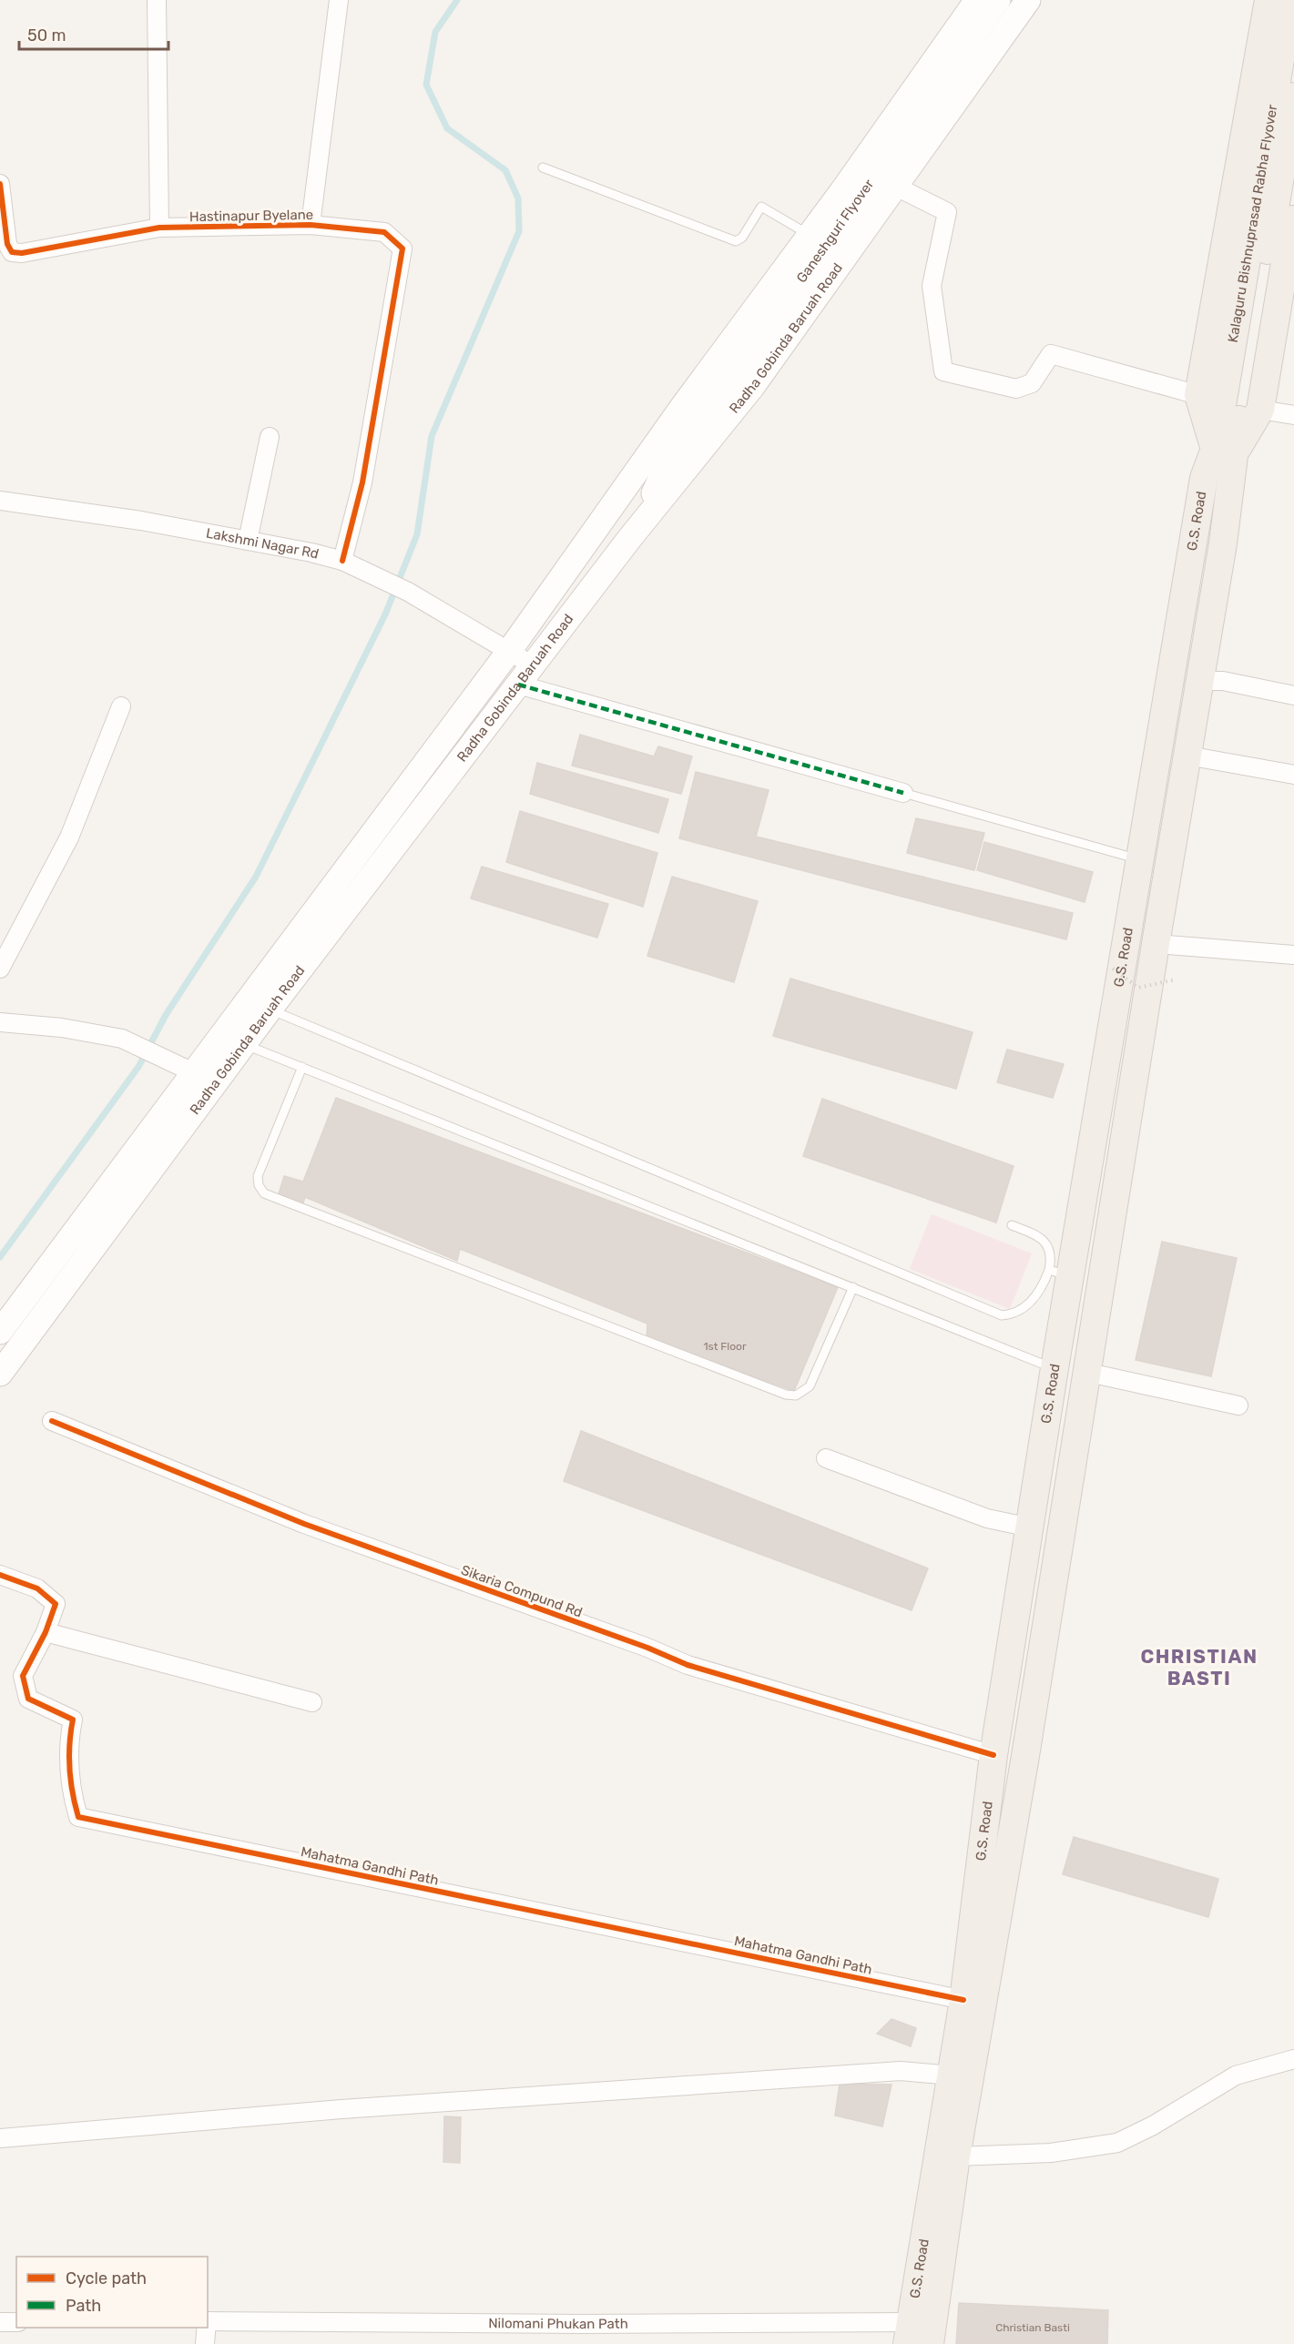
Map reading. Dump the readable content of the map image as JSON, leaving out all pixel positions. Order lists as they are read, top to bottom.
{
  "streets": {
    "main road": [
      "Kalaguru Bishnuprasad Rabha Flyover",
      "Ganeshguri Flyover",
      "Radha Gobinda Baruah Road",
      "G.S. Road"
    ],
    "street": [
      "Hastinapur Byelane",
      "Lakshmi Nagar Rd",
      "Sikaria Compund Rd",
      "Mahatma Gandhi Path",
      "Nilomani Phukan Path"
    ]
  },
  "crossings": [
    ["Hastinapur Byelane", "Lakshmi Nagar Rd"],
    ["Kalaguru Bishnuprasad Rabha Flyover", "G.S. Road"],
    ["Ganeshguri Flyover", "Radha Gobinda Baruah Road"],
    ["Radha Gobinda Baruah Road", "Lakshmi Nagar Rd"],
    ["G.S. Road", "Sikaria Compund Rd"],
    ["G.S. Road", "Mahatma Gandhi Path"],
    ["G.S. Road", "Nilomani Phukan Path"]
  ],
  "districts": ["CHRISTIAN BASTI"],
  "house_numbers": ["1st Floor", "Christian Basti"],
  "legend": ["Cycle path", "Path"],
  "scale_bar": "50 m"
}
